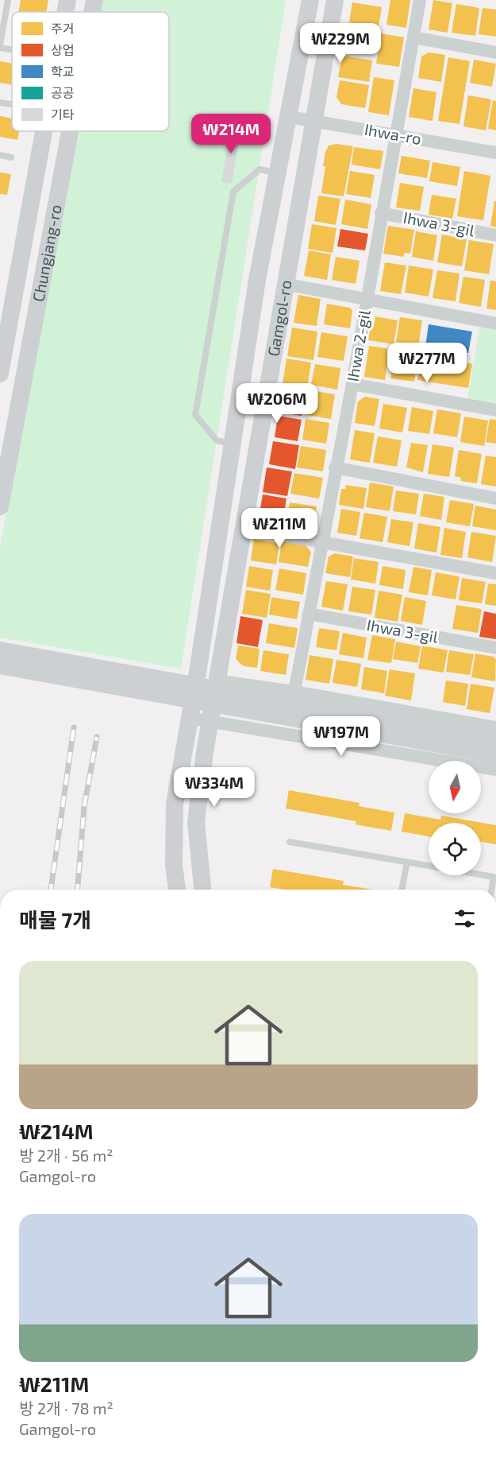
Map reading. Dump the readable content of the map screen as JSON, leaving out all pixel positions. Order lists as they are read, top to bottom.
{
  "streets": {
    "main road": ["Chungjang-ro", "Gamgol-ro"],
    "street": ["Ihwa-ro", "Ihwa 3-gil", "Ihwa 2-gil"]
  },
  "crossings": [
    ["Ihwa-ro", "Gamgol-ro"],
    ["Ihwa-ro", "Ihwa 2-gil"],
    ["Ihwa 3-gil", "Ihwa 2-gil"]
  ],
  "legend": [
    "주거",
    "상업",
    "학교",
    "공공",
    "기타"
  ],
  "north": "bottom",
  "page": {
    "price": [
      "₩229M",
      "₩214M",
      "₩277M",
      "₩206M",
      "₩211M",
      "₩197M",
      "₩334M"
    ],
    "heading": "매물 7개",
    "list": [
      {
        "name": "₩214M",
        "note": "방 2개 · 56 m² · Gamgol-ro"
      },
      {
        "name": "₩211M",
        "note": "방 2개 · 78 m² · Gamgol-ro"
      }
    ]
  }
}
